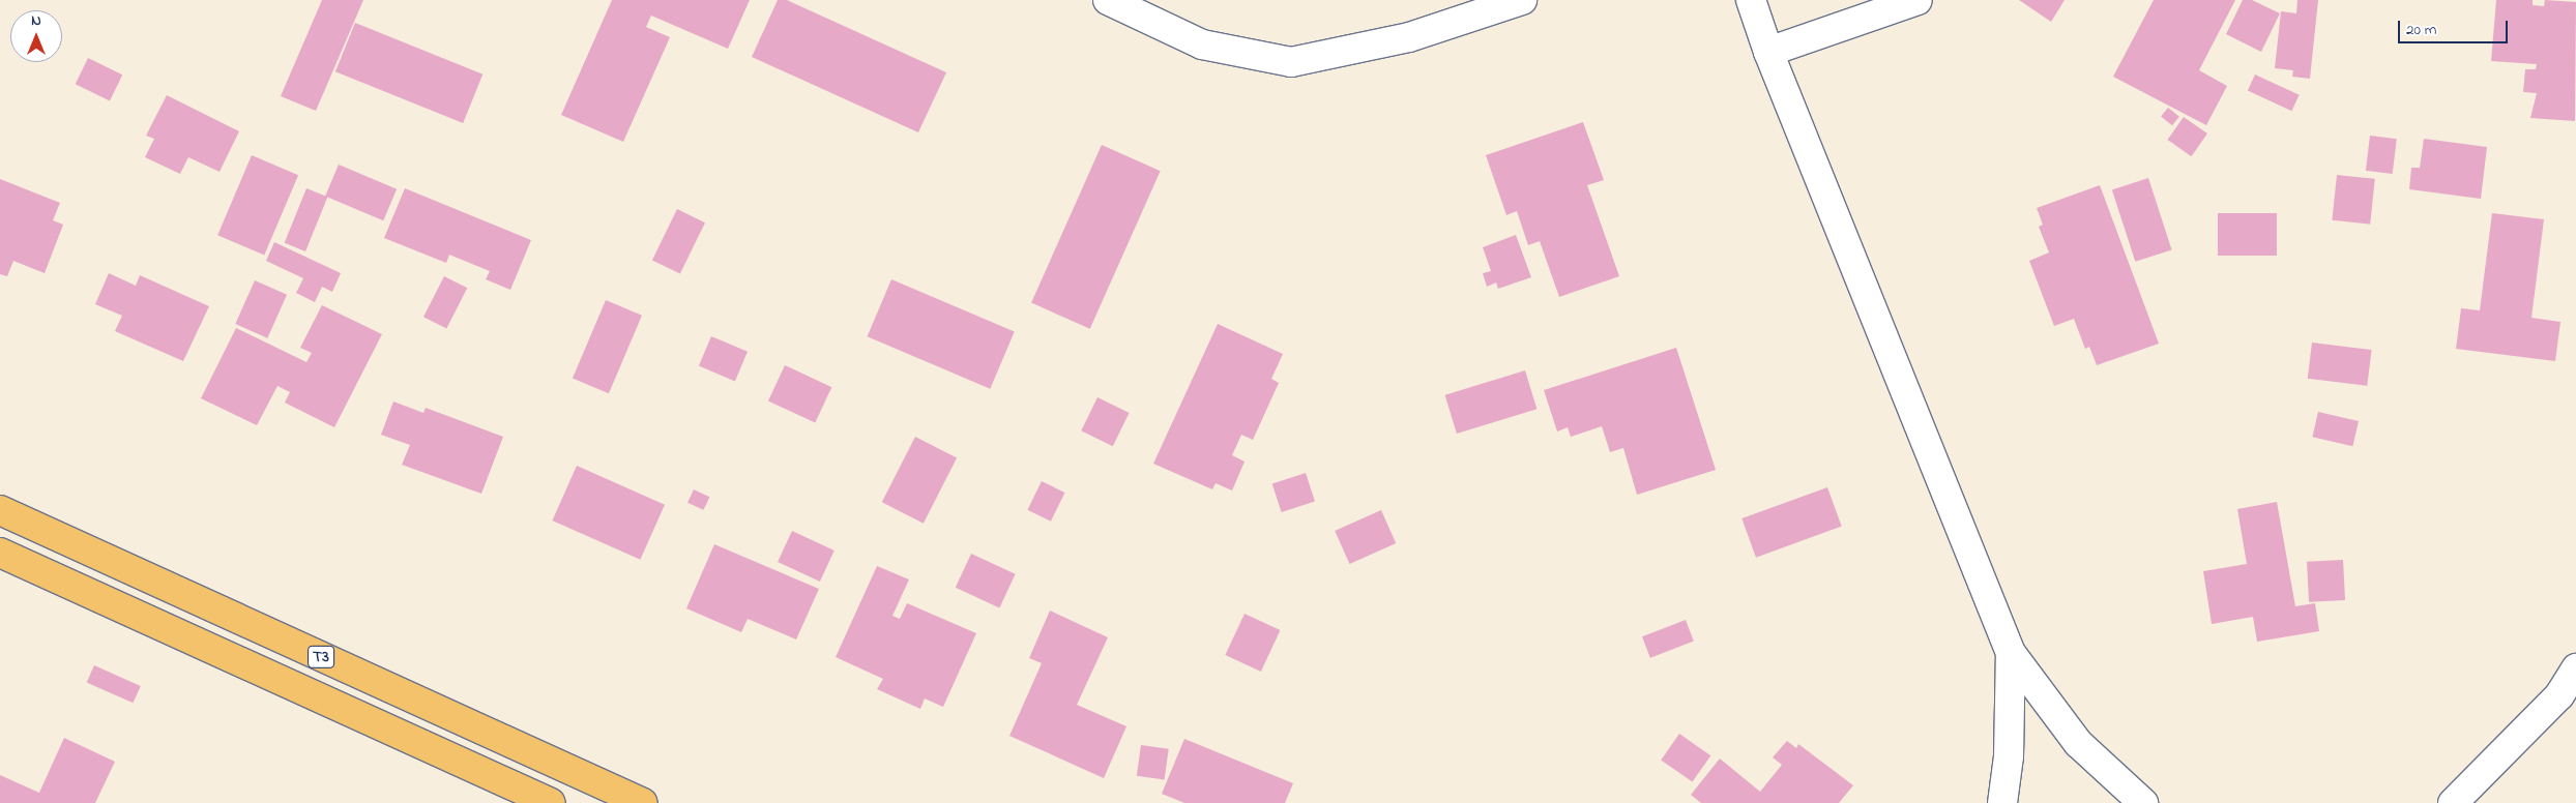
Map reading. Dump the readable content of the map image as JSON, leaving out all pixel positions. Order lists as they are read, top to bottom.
{
  "streets": {
    "highway": ["T3"]
  },
  "scale_bar": "20 m",
  "north": "top"
}
